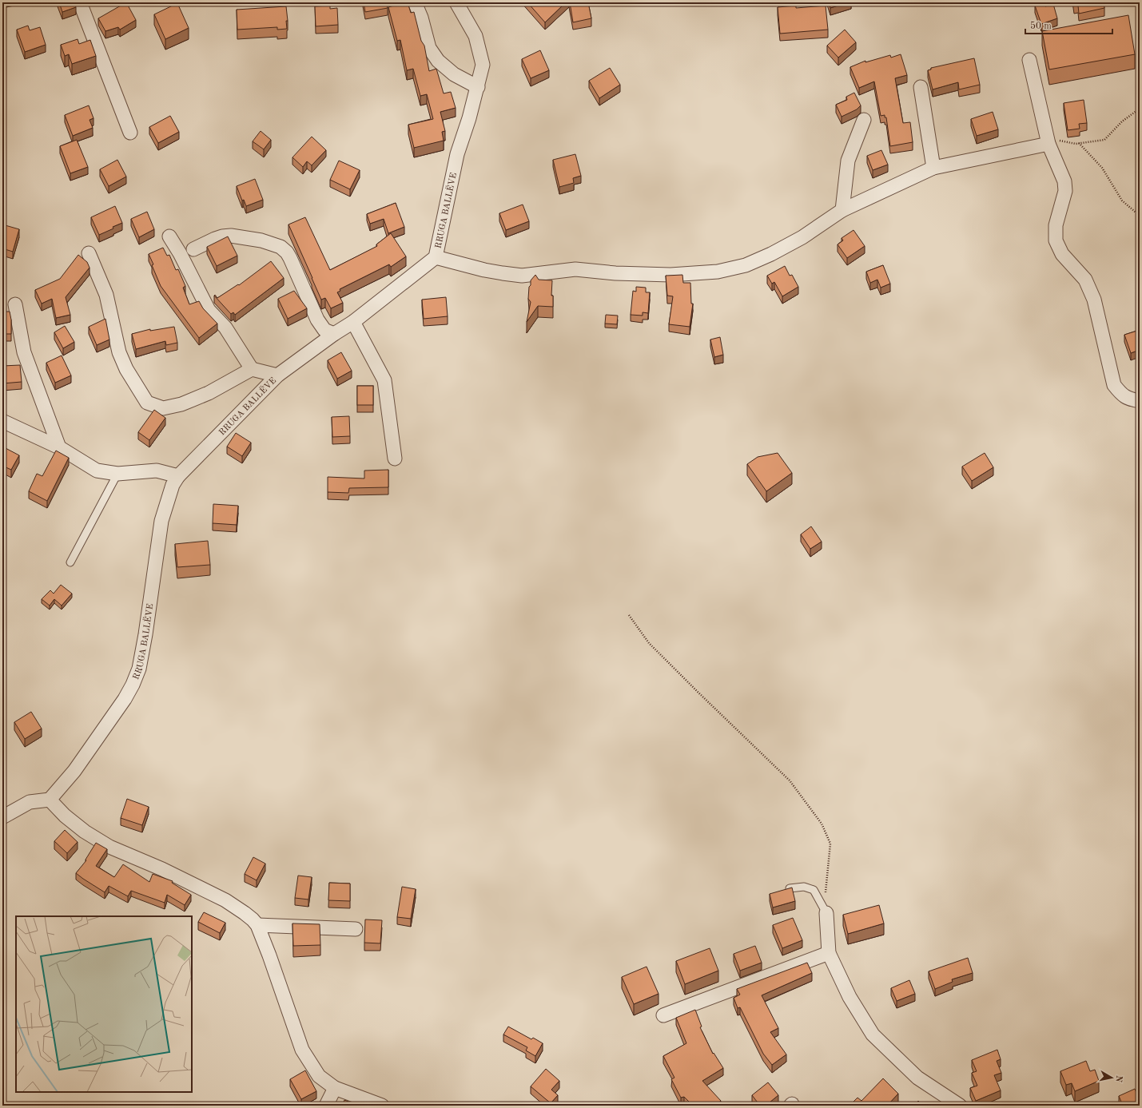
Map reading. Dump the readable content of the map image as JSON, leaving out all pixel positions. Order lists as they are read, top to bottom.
{
  "streets": {
    "street": ["RRUGA BALLËVE"]
  },
  "scale_bar": "50 m",
  "north": "right"
}
